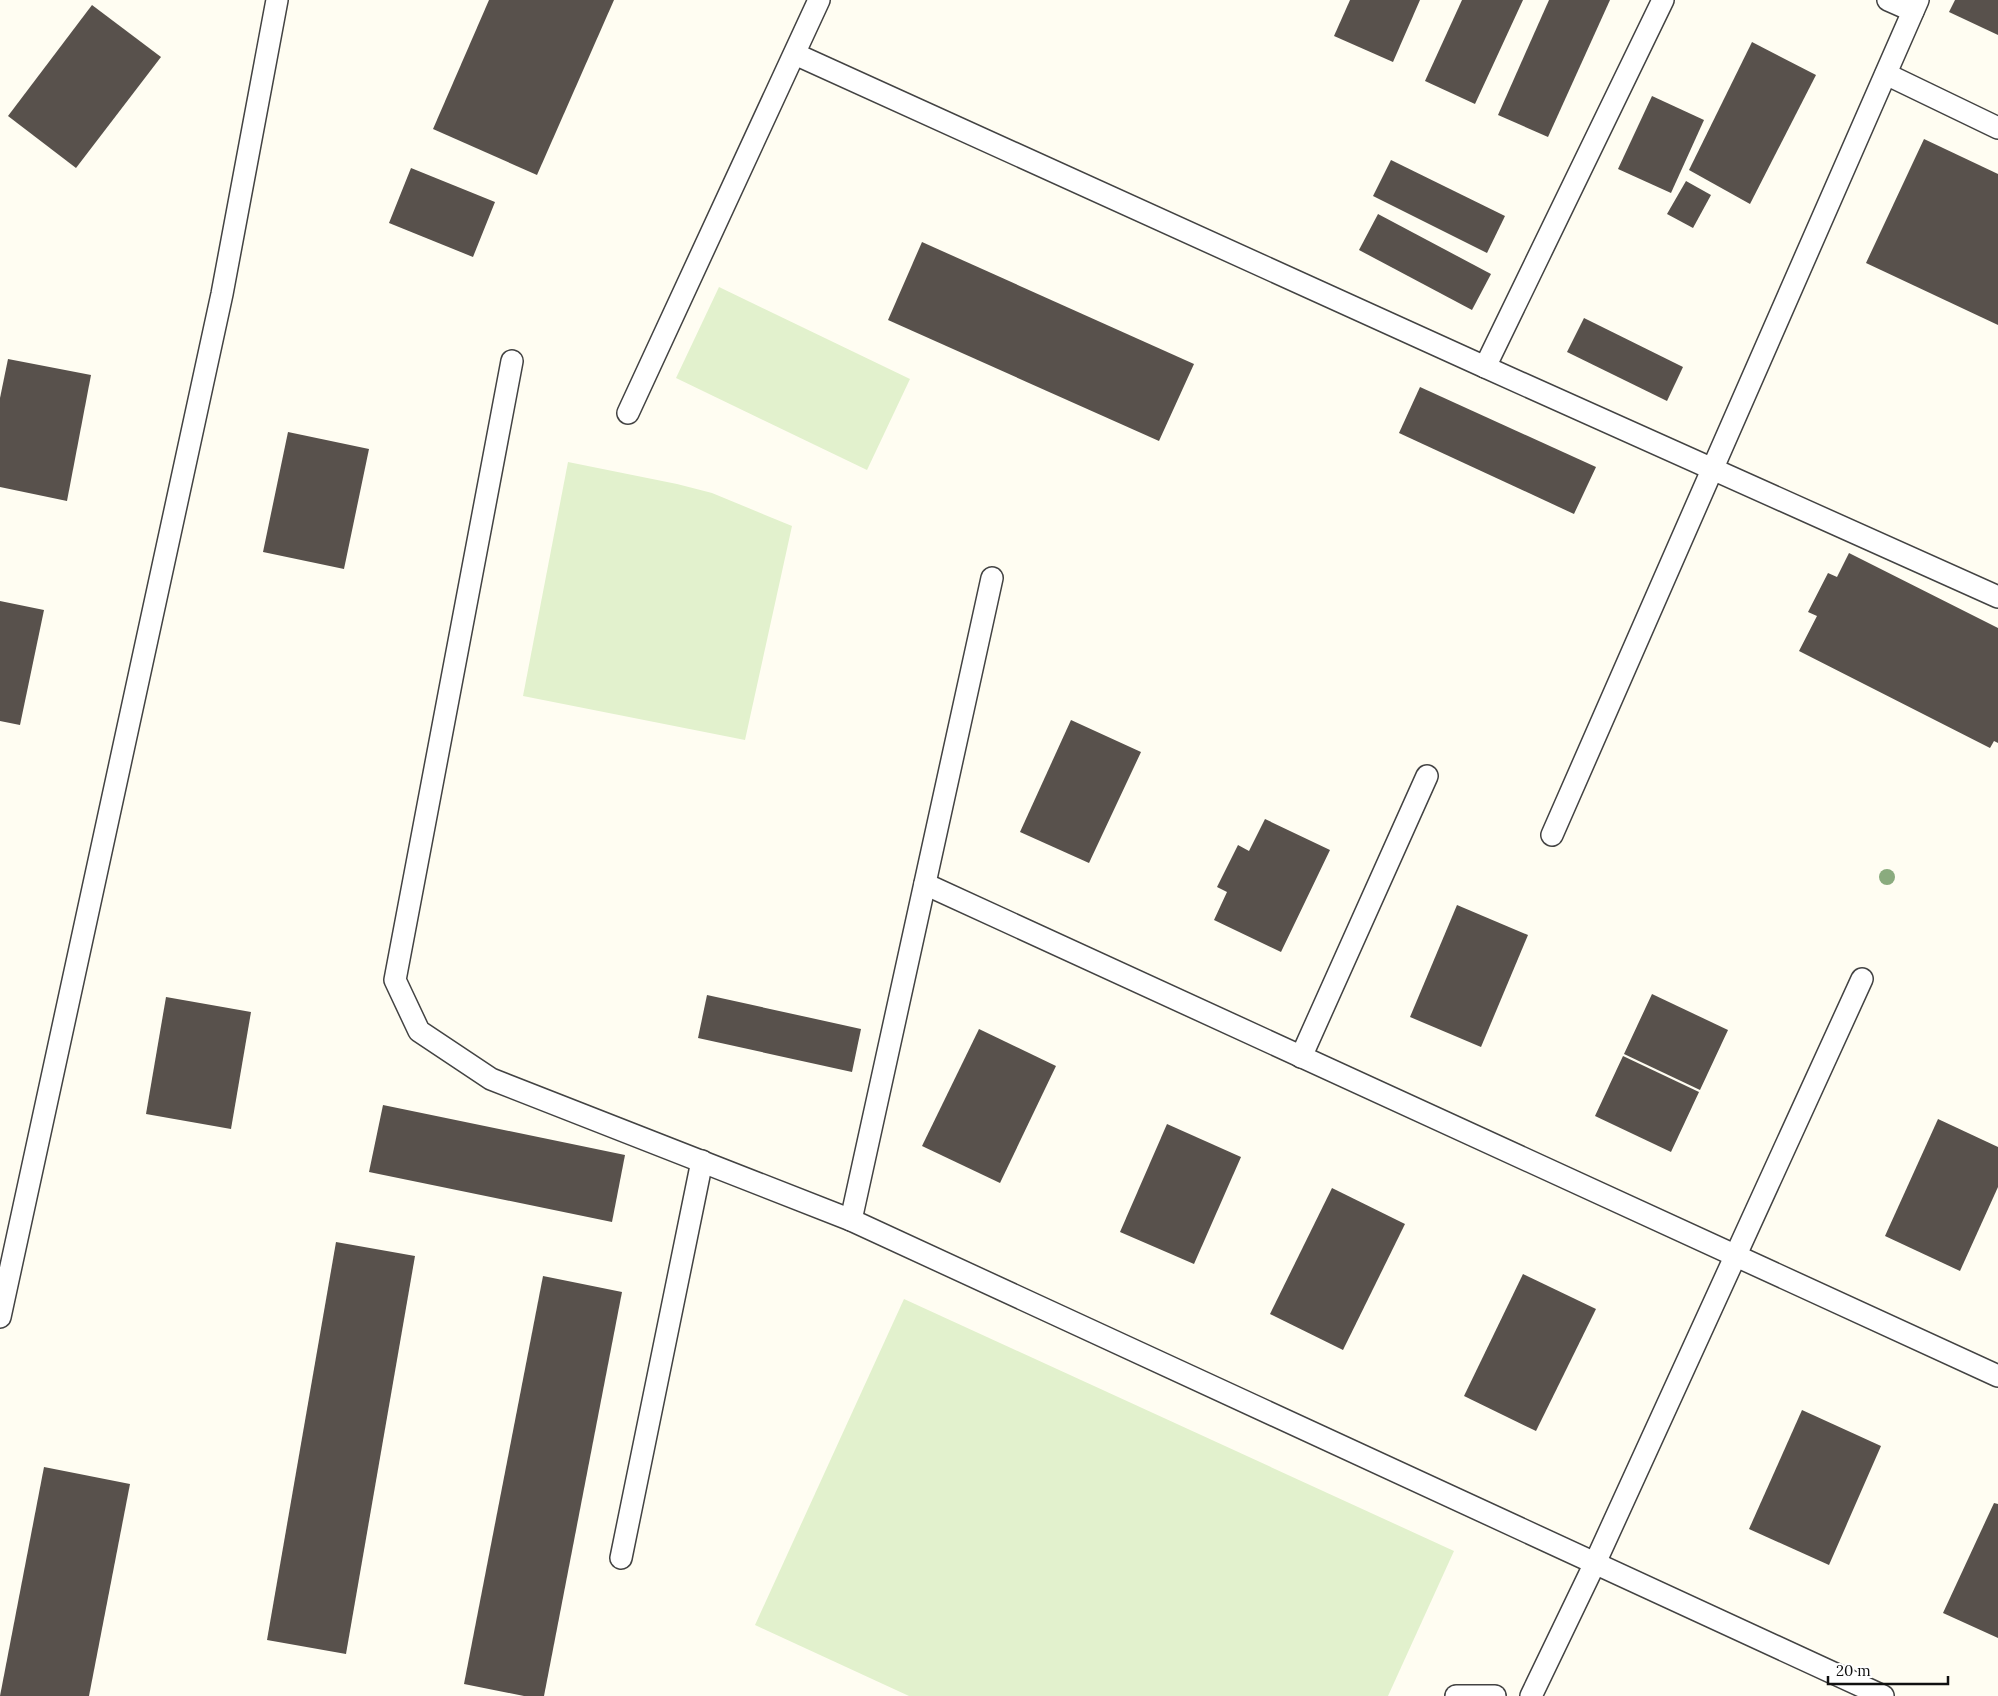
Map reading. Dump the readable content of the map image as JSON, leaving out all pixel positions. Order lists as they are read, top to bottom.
{
  "scale_bar": "20 m"
}
